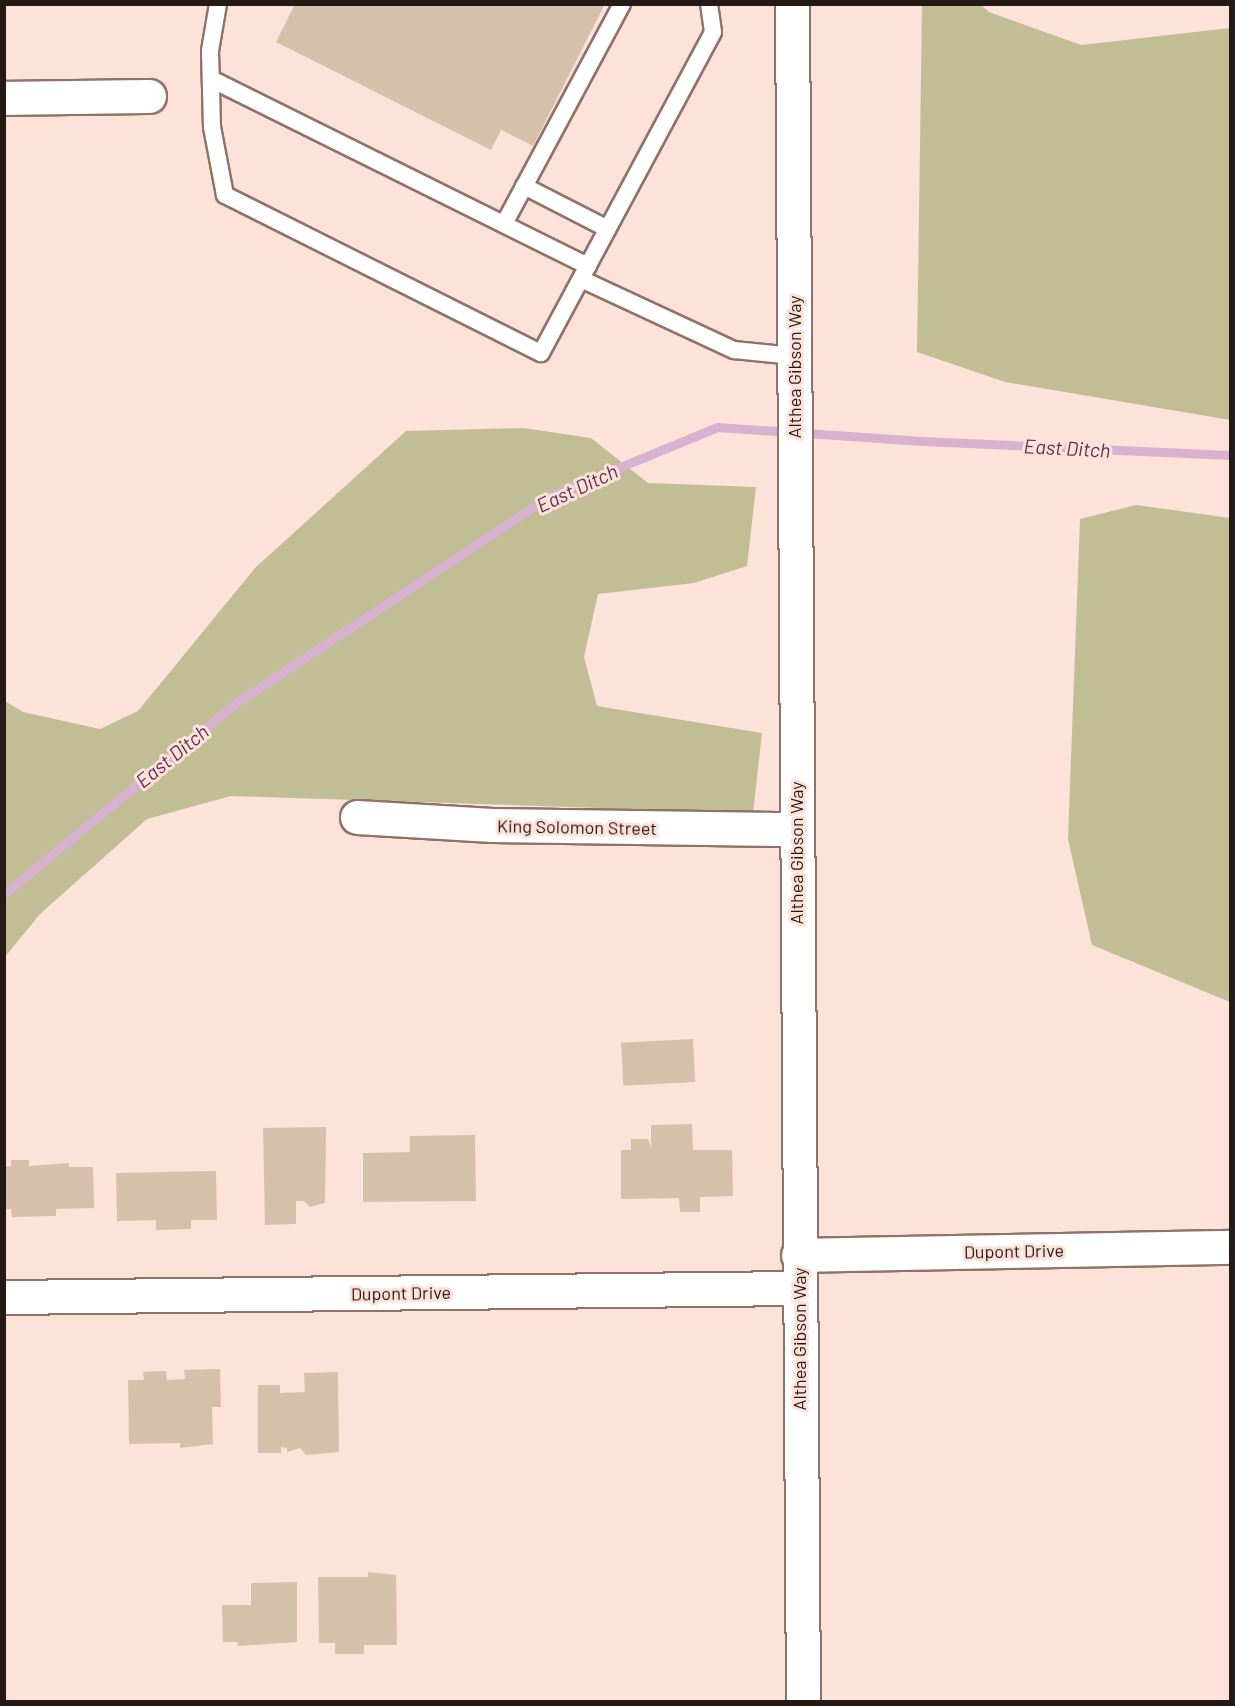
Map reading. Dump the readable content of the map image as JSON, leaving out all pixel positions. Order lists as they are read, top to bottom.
{
  "streets": {
    "street": ["Althea Gibson Way", "King Solomon Street", "Dupont Drive"]
  },
  "crossings": [
    ["Althea Gibson Way", "King Solomon Street"],
    ["Althea Gibson Way", "Dupont Drive"]
  ],
  "water": ["East Ditch"]
}
